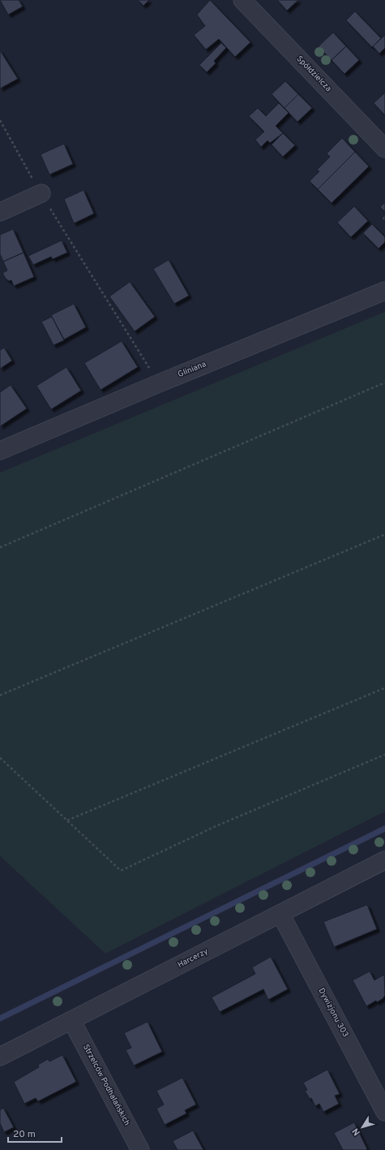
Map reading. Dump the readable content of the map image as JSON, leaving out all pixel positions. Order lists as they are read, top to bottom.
{
  "streets": {
    "street": [
      "Spółdzielcza",
      "Gliniana",
      "Harcerzy",
      "Dywizjonu 303",
      "Strzelców Podhalańskich"
    ]
  },
  "crossings": [
    ["Harcerzy", "Dywizjonu 303"],
    ["Harcerzy", "Strzelców Podhalańskich"]
  ],
  "scale_bar": "20 m",
  "north": "bottom left"
}
